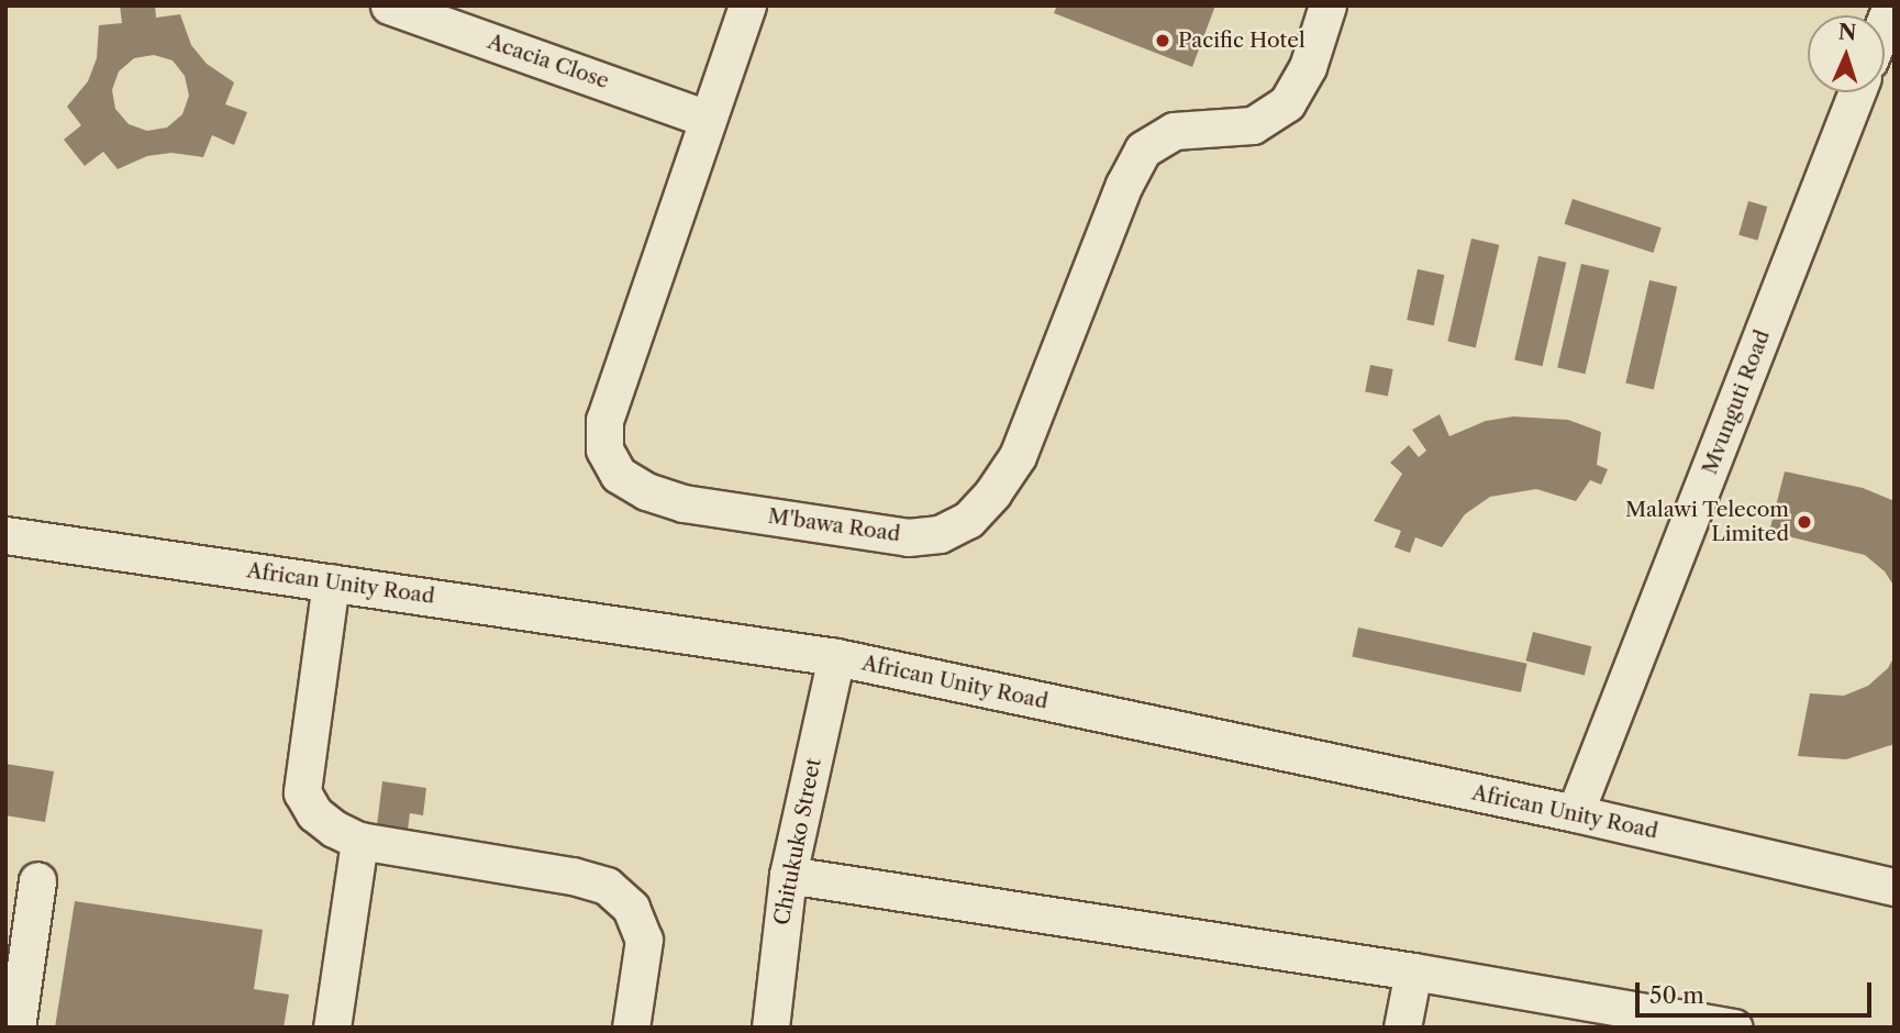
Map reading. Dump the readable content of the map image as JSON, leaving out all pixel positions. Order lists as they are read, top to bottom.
{
  "streets": {
    "street": [
      "Acacia Close",
      "Mvunguti Road",
      "M'bawa Road",
      "African Unity Road",
      "Chitukuko Street"
    ]
  },
  "crossings": [
    ["Acacia Close", "M'bawa Road"],
    ["Mvunguti Road", "African Unity Road"],
    ["African Unity Road", "Chitukuko Street"]
  ],
  "places": ["Pacific Hotel", "Malawi Telecom Limited"],
  "scale_bar": "50 m",
  "north": "top"
}
